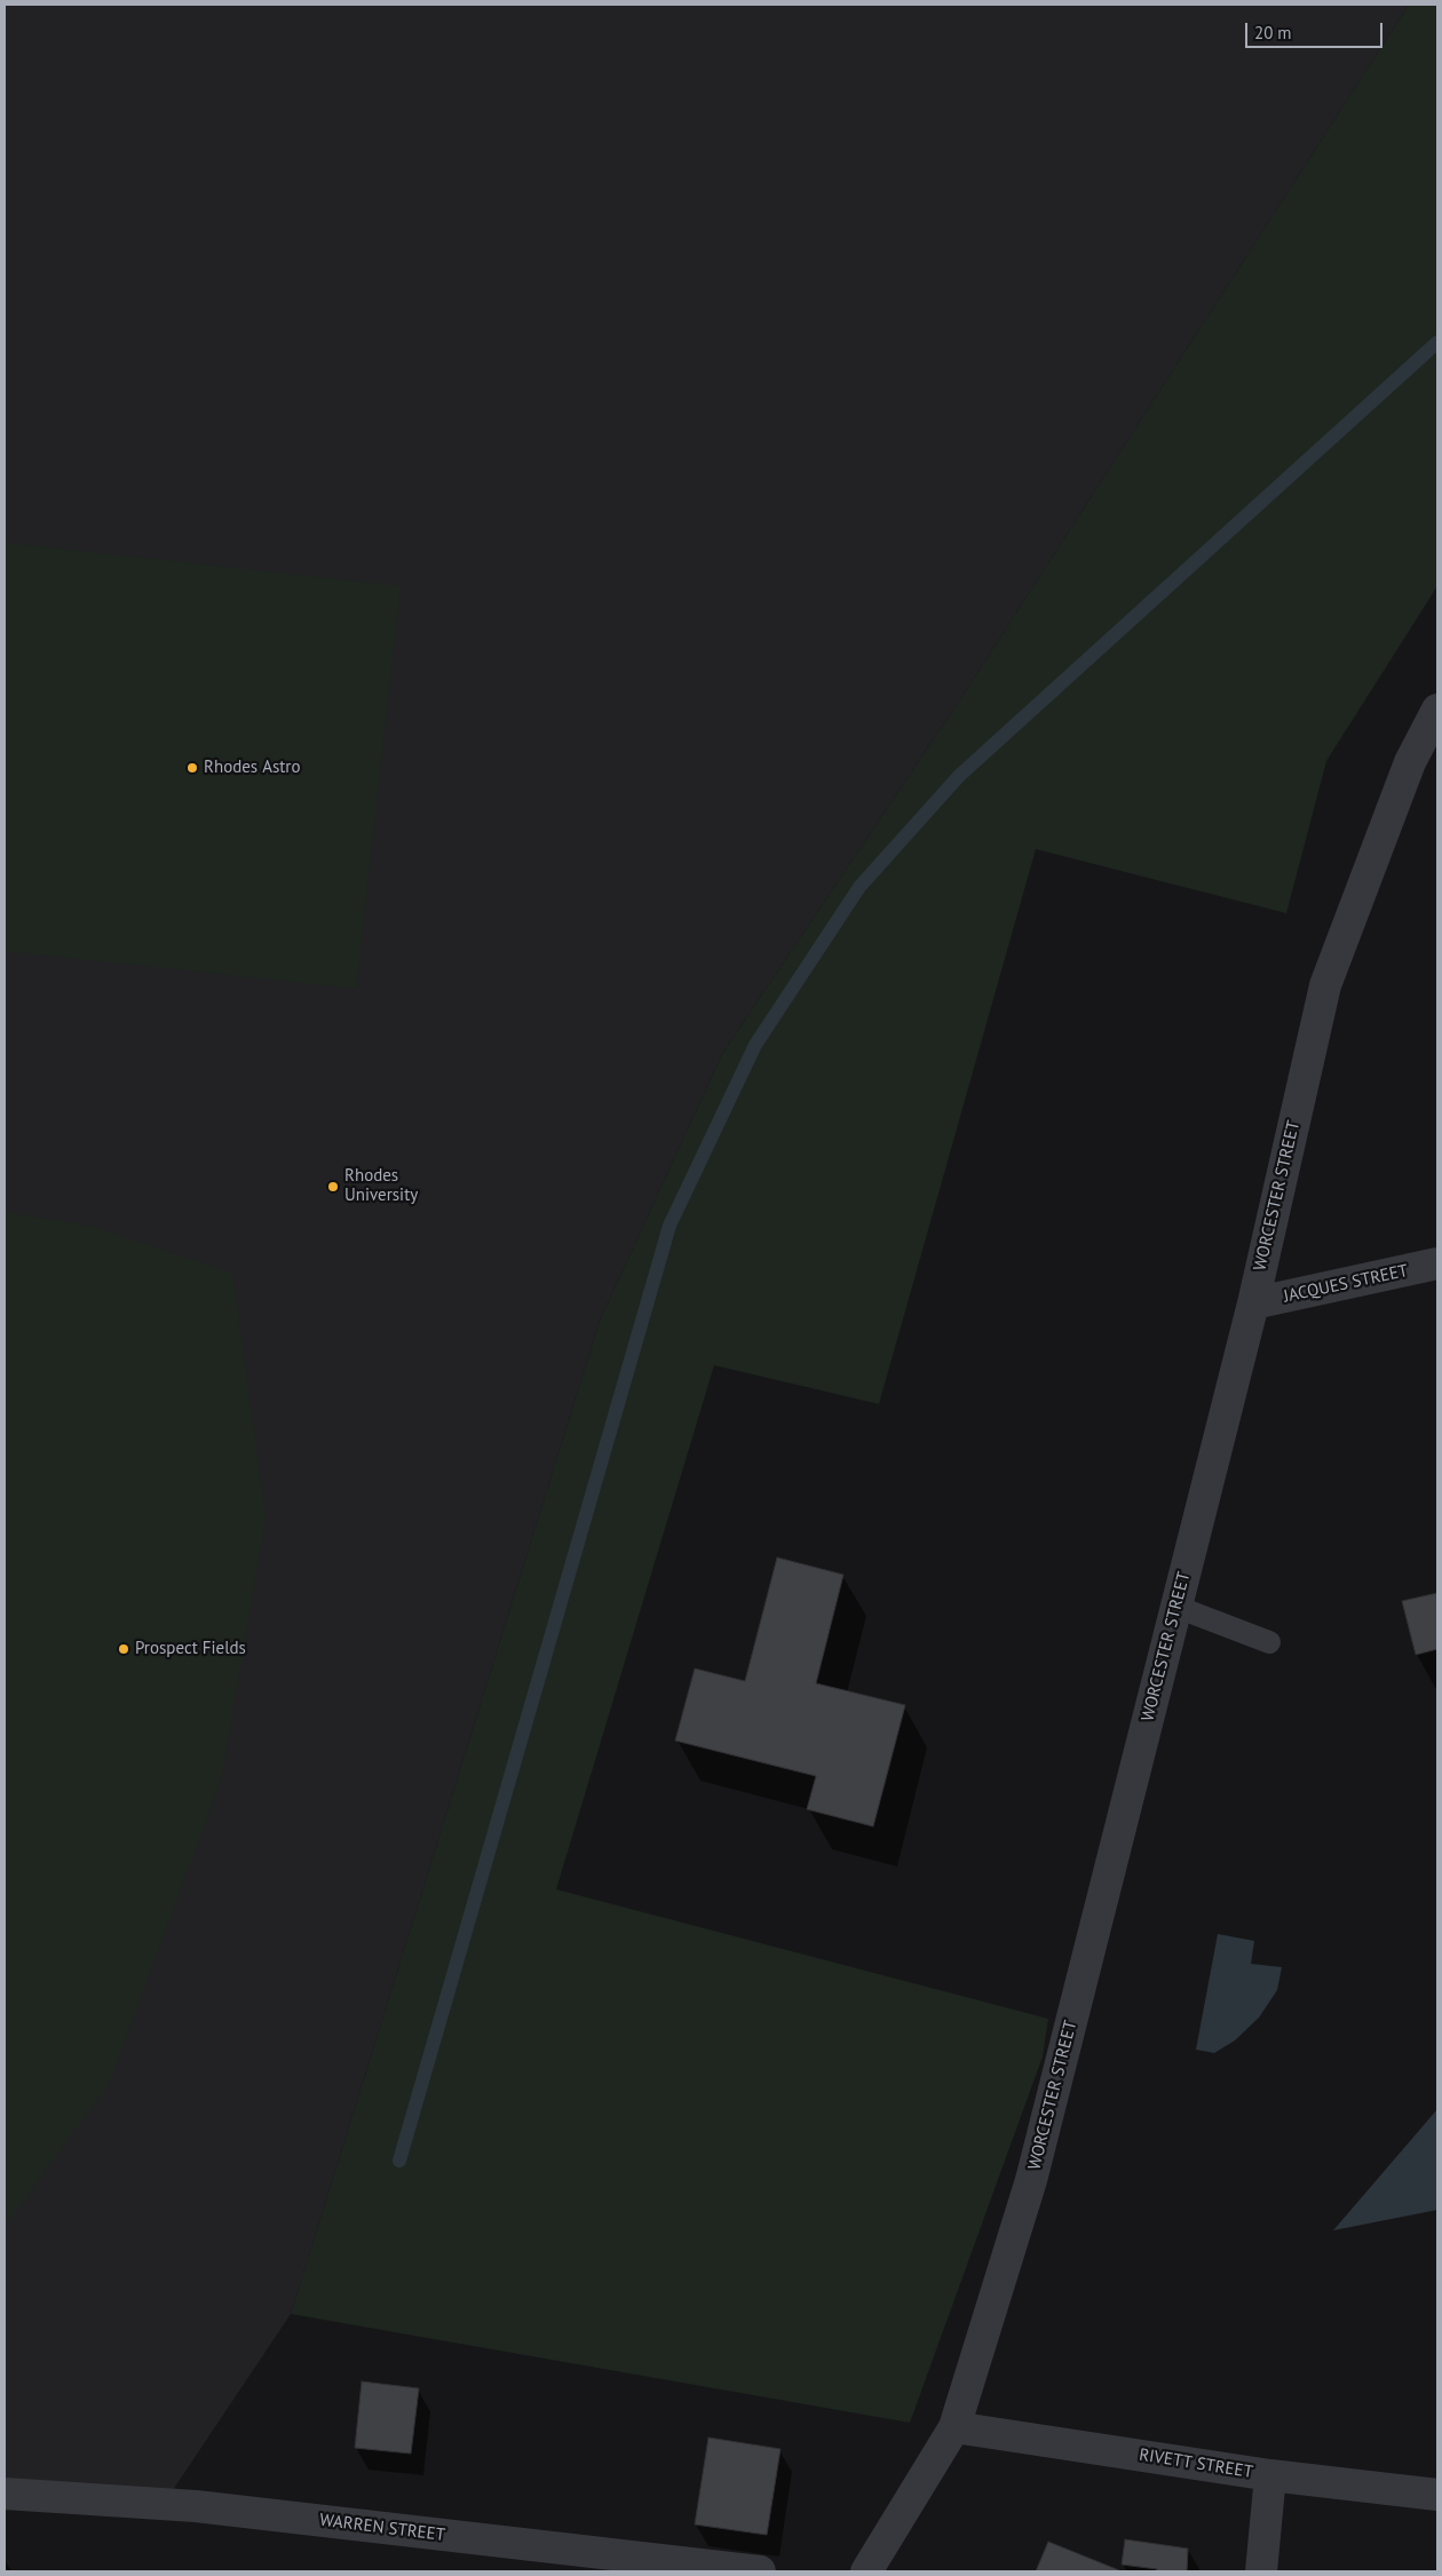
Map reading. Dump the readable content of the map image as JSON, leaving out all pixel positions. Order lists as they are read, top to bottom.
{
  "streets": {
    "street": [
      "WORCESTER STREET",
      "JACQUES STREET",
      "RIVETT STREET",
      "WARREN STREET"
    ]
  },
  "crossings": [
    ["WORCESTER STREET", "JACQUES STREET"],
    ["WORCESTER STREET", "RIVETT STREET"]
  ],
  "places": ["Rhodes Astro", "Rhodes University", "Prospect Fields"],
  "scale_bar": "20 m"
}
